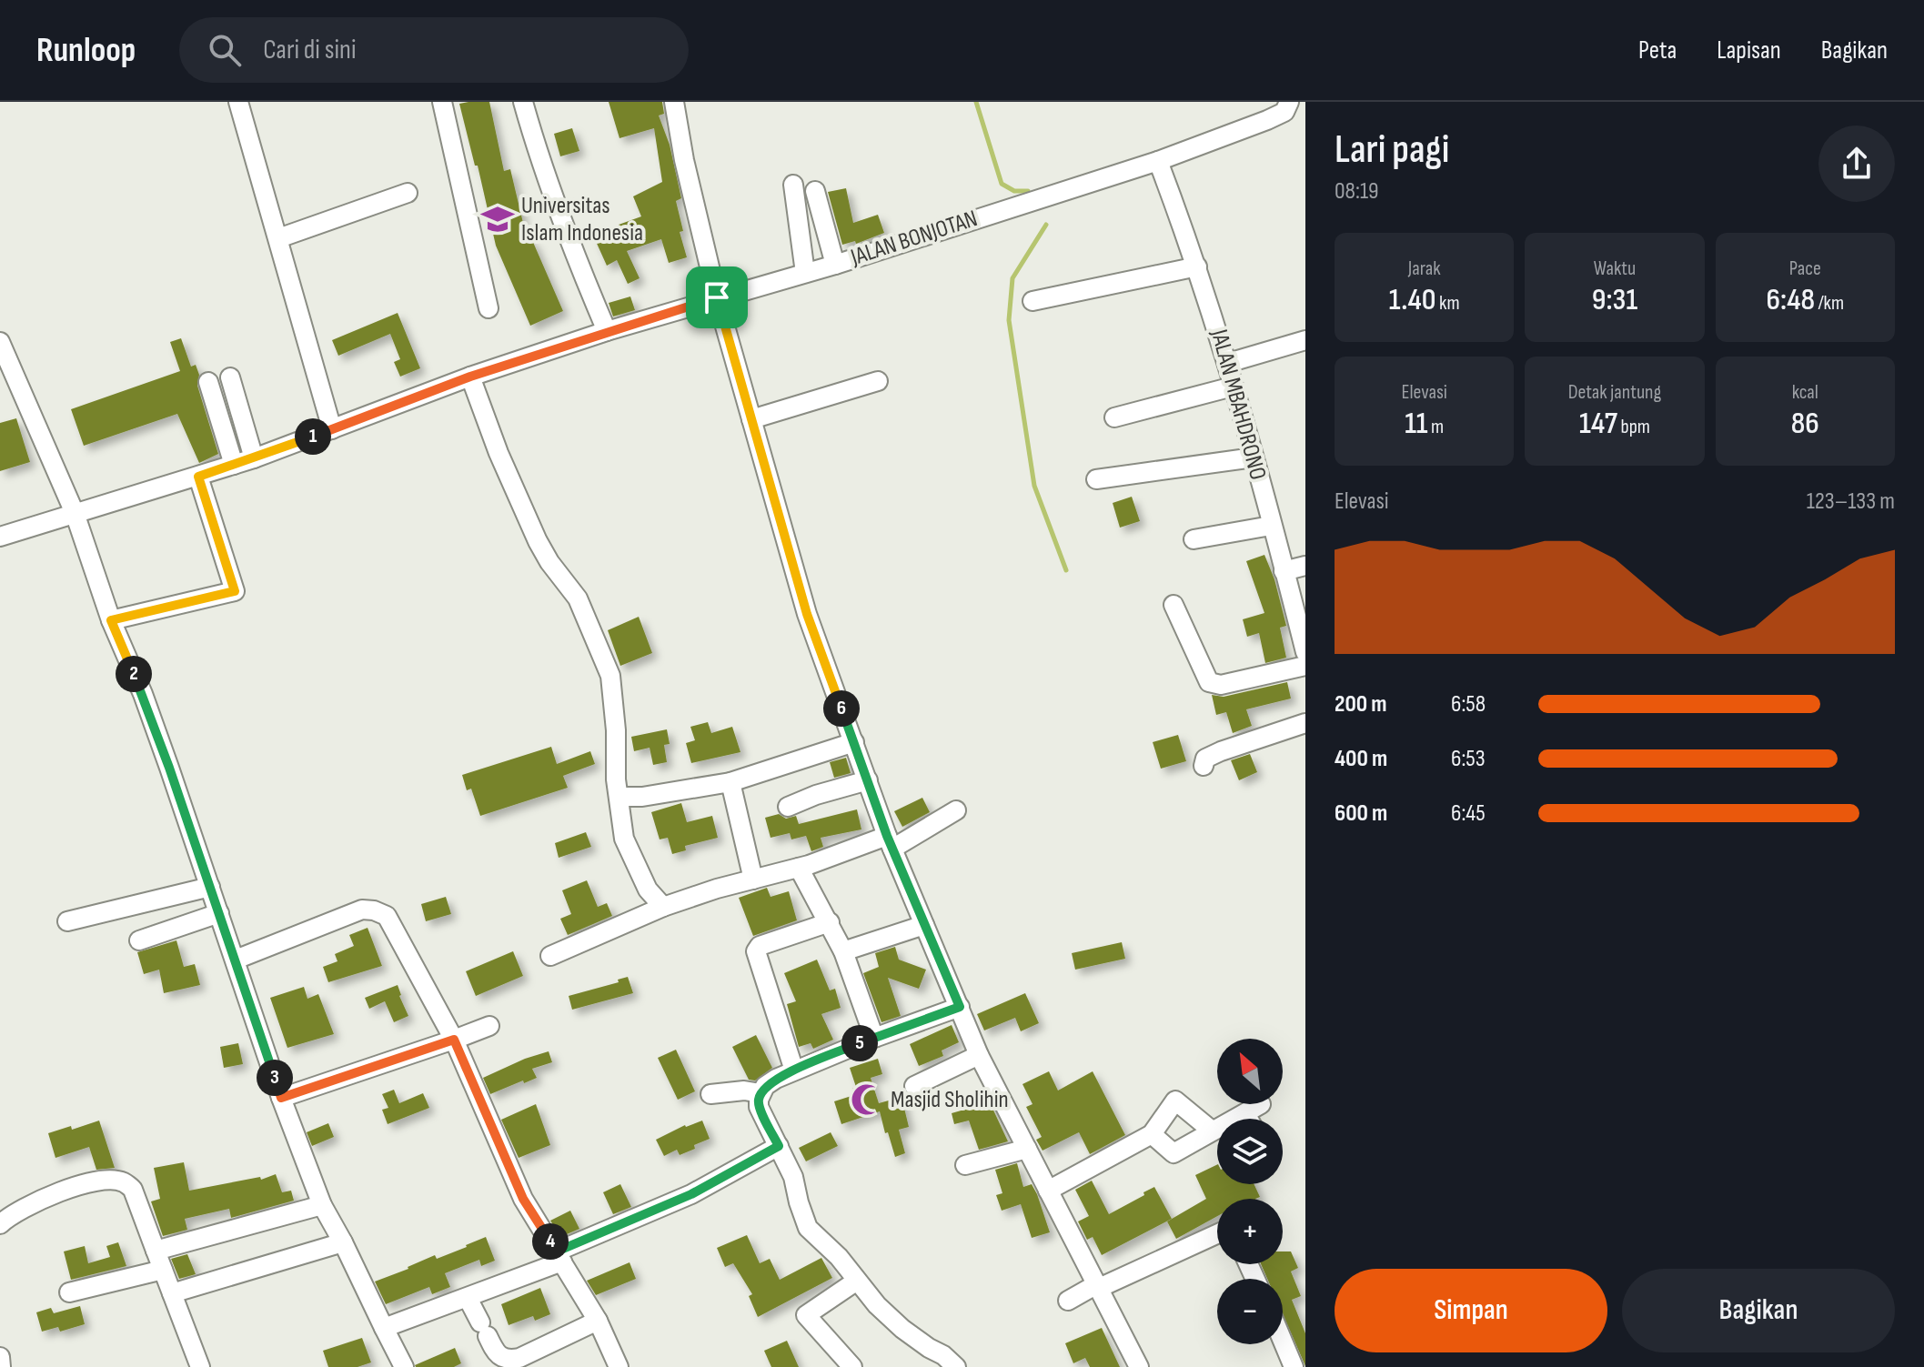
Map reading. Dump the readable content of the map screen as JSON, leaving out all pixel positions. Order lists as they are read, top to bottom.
{
  "streets": {
    "street": ["JALAN BONJOTAN", "JALAN MBAHDRONO"]
  },
  "crossings": [
    ["JALAN BONJOTAN", "JALAN MBAHDRONO"]
  ],
  "places": {
    "school or university": ["Universitas Islam Indonesia"],
    "mosque": ["Masjid Sholihin"]
  },
  "north": "top left",
  "page": {
    "header": "Runloop",
    "search": "Cari di sini",
    "nav": ["Peta", "Lapisan", "Bagikan"],
    "heading": ["Lari pagi", "08:19"],
    "stats": [
      ["Jarak", "1.40 km"],
      ["Waktu", "9:31"],
      ["Pace", "6:48 /km"],
      ["Elevasi", "11 m"],
      ["Detak jantung", "147 bpm"],
      ["kcal", "86"]
    ],
    "pins": [
      "1",
      "2",
      "6",
      "5",
      "3",
      "4"
    ],
    "chart": ["Elevasi", "123–133 m"],
    "list": [
      {
        "name": "200 m",
        "note": "6:58"
      },
      {
        "name": "400 m",
        "note": "6:53"
      },
      {
        "name": "600 m",
        "note": "6:45"
      }
    ],
    "map_buttons": ["+", "−"],
    "buttons": ["Simpan", "Bagikan"]
  }
}
